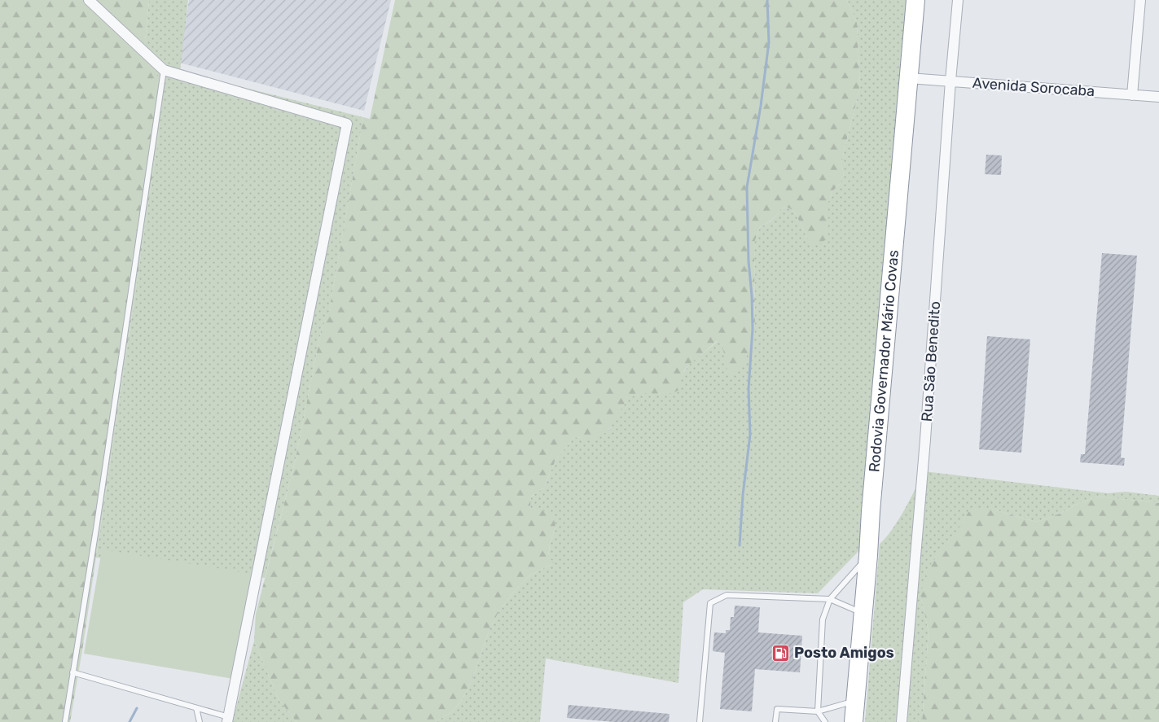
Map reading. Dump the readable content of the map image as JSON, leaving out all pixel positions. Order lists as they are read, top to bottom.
{
  "streets": {
    "highway": ["Rodovia Governador Mário Covas"],
    "street": ["Avenida Sorocaba", "Rua São Benedito"]
  },
  "crossings": [
    ["Avenida Sorocaba", "Rodovia Governador Mário Covas"],
    ["Avenida Sorocaba", "Rua São Benedito"]
  ],
  "places": {
    "fuel station": ["Posto Amigos"]
  }
}
